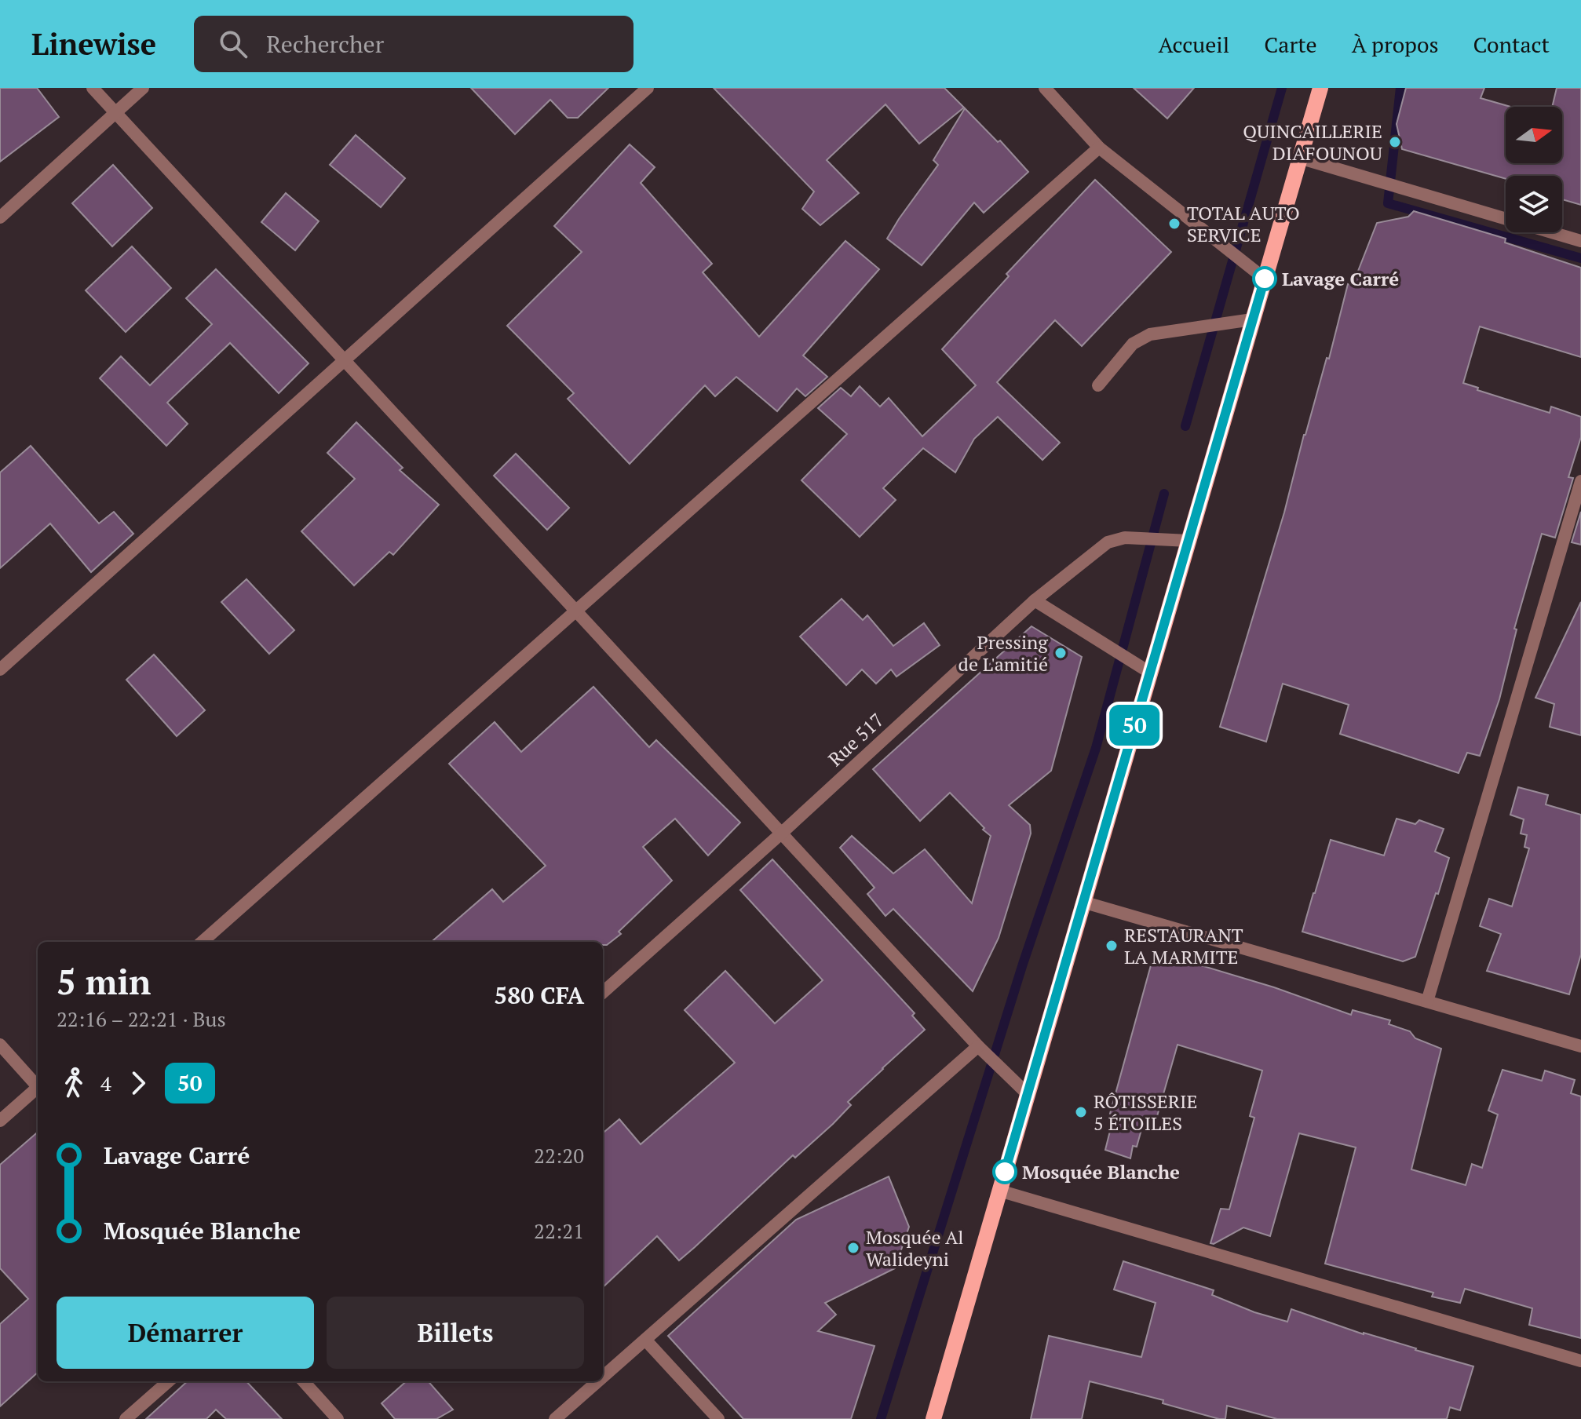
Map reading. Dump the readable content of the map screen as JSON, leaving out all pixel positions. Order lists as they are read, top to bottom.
{
  "streets": {
    "street": ["Rue 517"]
  },
  "places": [
    "QUINCAILLERIE DIAFOUNOU",
    "TOTAL AUTO SERVICE",
    "Lavage Carré",
    "Pressing de L'amitié",
    "RESTAURANT LA MARMITE",
    "RÔTISSERIE 5 ÉTOILES",
    "Mosquée Blanche",
    "Mosquée Al Walideyni"
  ],
  "lines": ["bus line 50"],
  "north": "right",
  "page": {
    "header": "Linewise",
    "search": "Rechercher",
    "nav": [
      "Accueil",
      "Carte",
      "À propos",
      "Contact"
    ],
    "on_map": "50",
    "heading": ["5 min", "22:16 – 22:21 · Bus", "580 CFA"],
    "legs": ["4", "50"],
    "list": [
      {
        "name": "Lavage Carré",
        "value": "22:20"
      },
      {
        "name": "Mosquée Blanche",
        "value": "22:21"
      }
    ],
    "buttons": ["Démarrer", "Billets"]
  }
}
